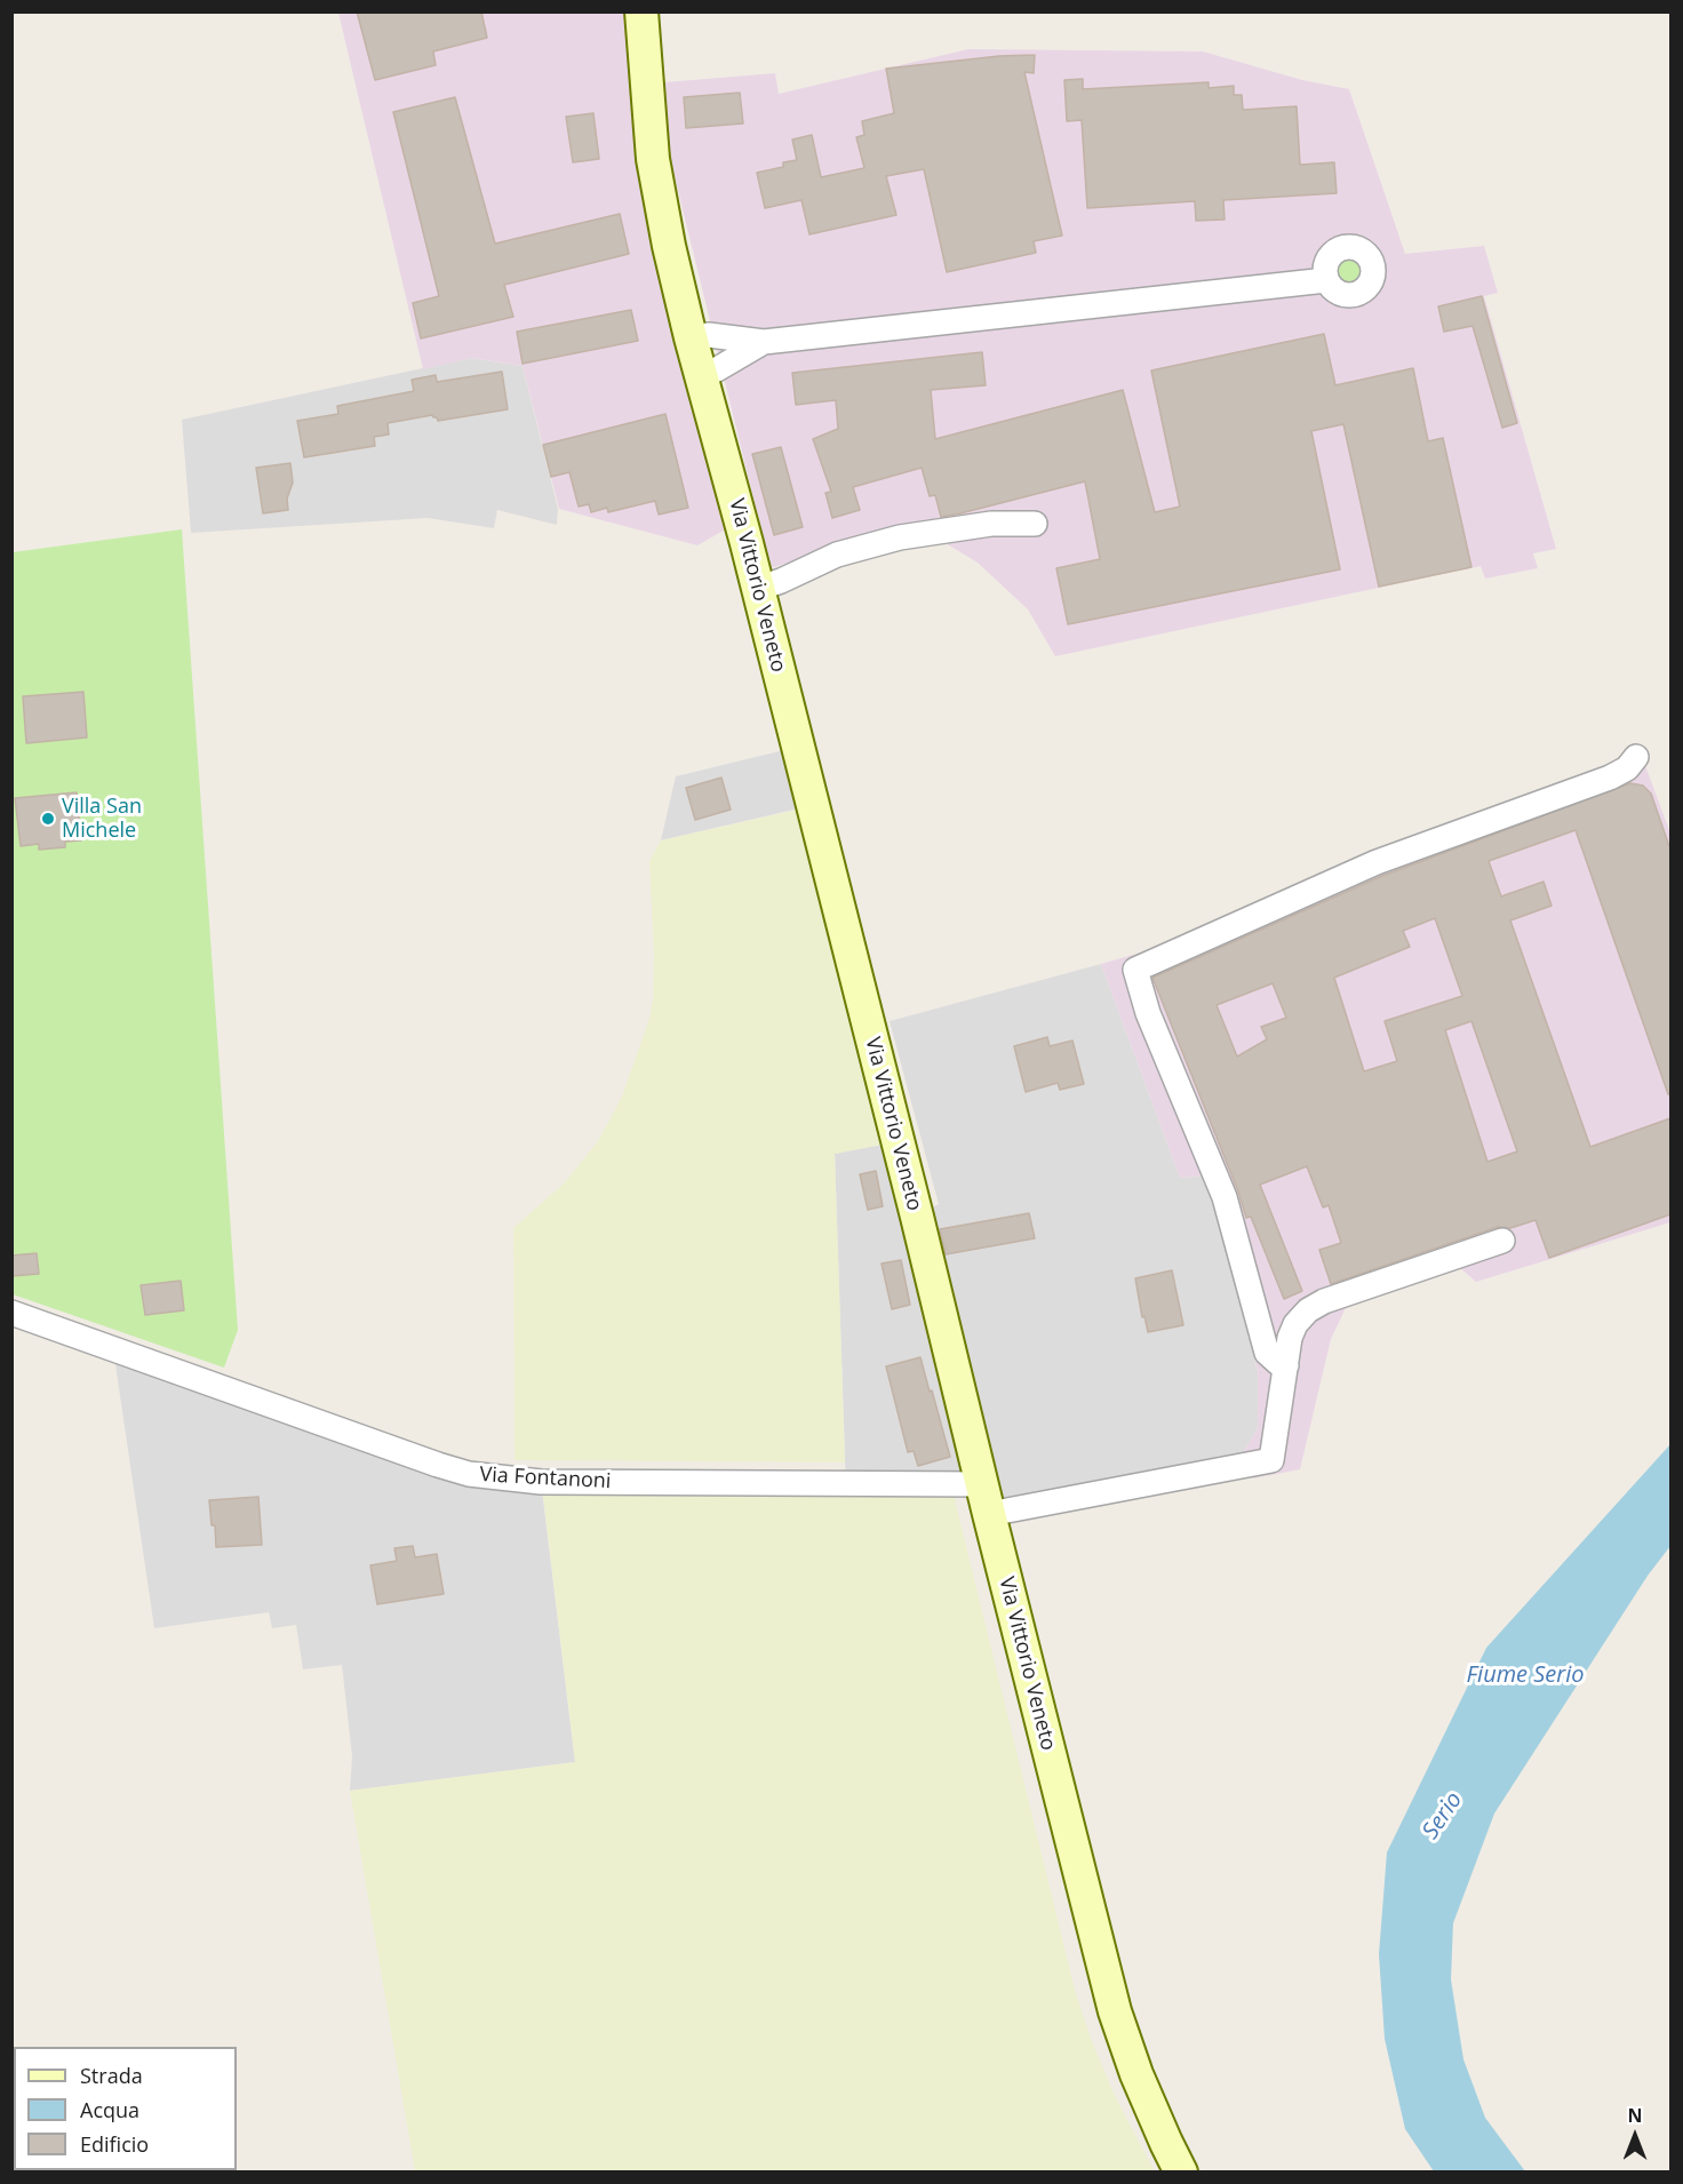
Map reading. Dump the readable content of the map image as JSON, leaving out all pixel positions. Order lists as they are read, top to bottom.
{
  "streets": {
    "main road": ["Via Vittorio Veneto"],
    "street": ["Via Fontanoni"]
  },
  "crossings": [
    ["Via Vittorio Veneto", "Via Fontanoni"]
  ],
  "water": ["Fiume Serio", "Serio"],
  "places": ["Villa San Michele"],
  "legend": ["Strada", "Acqua", "Edificio"],
  "north": "top"
}
